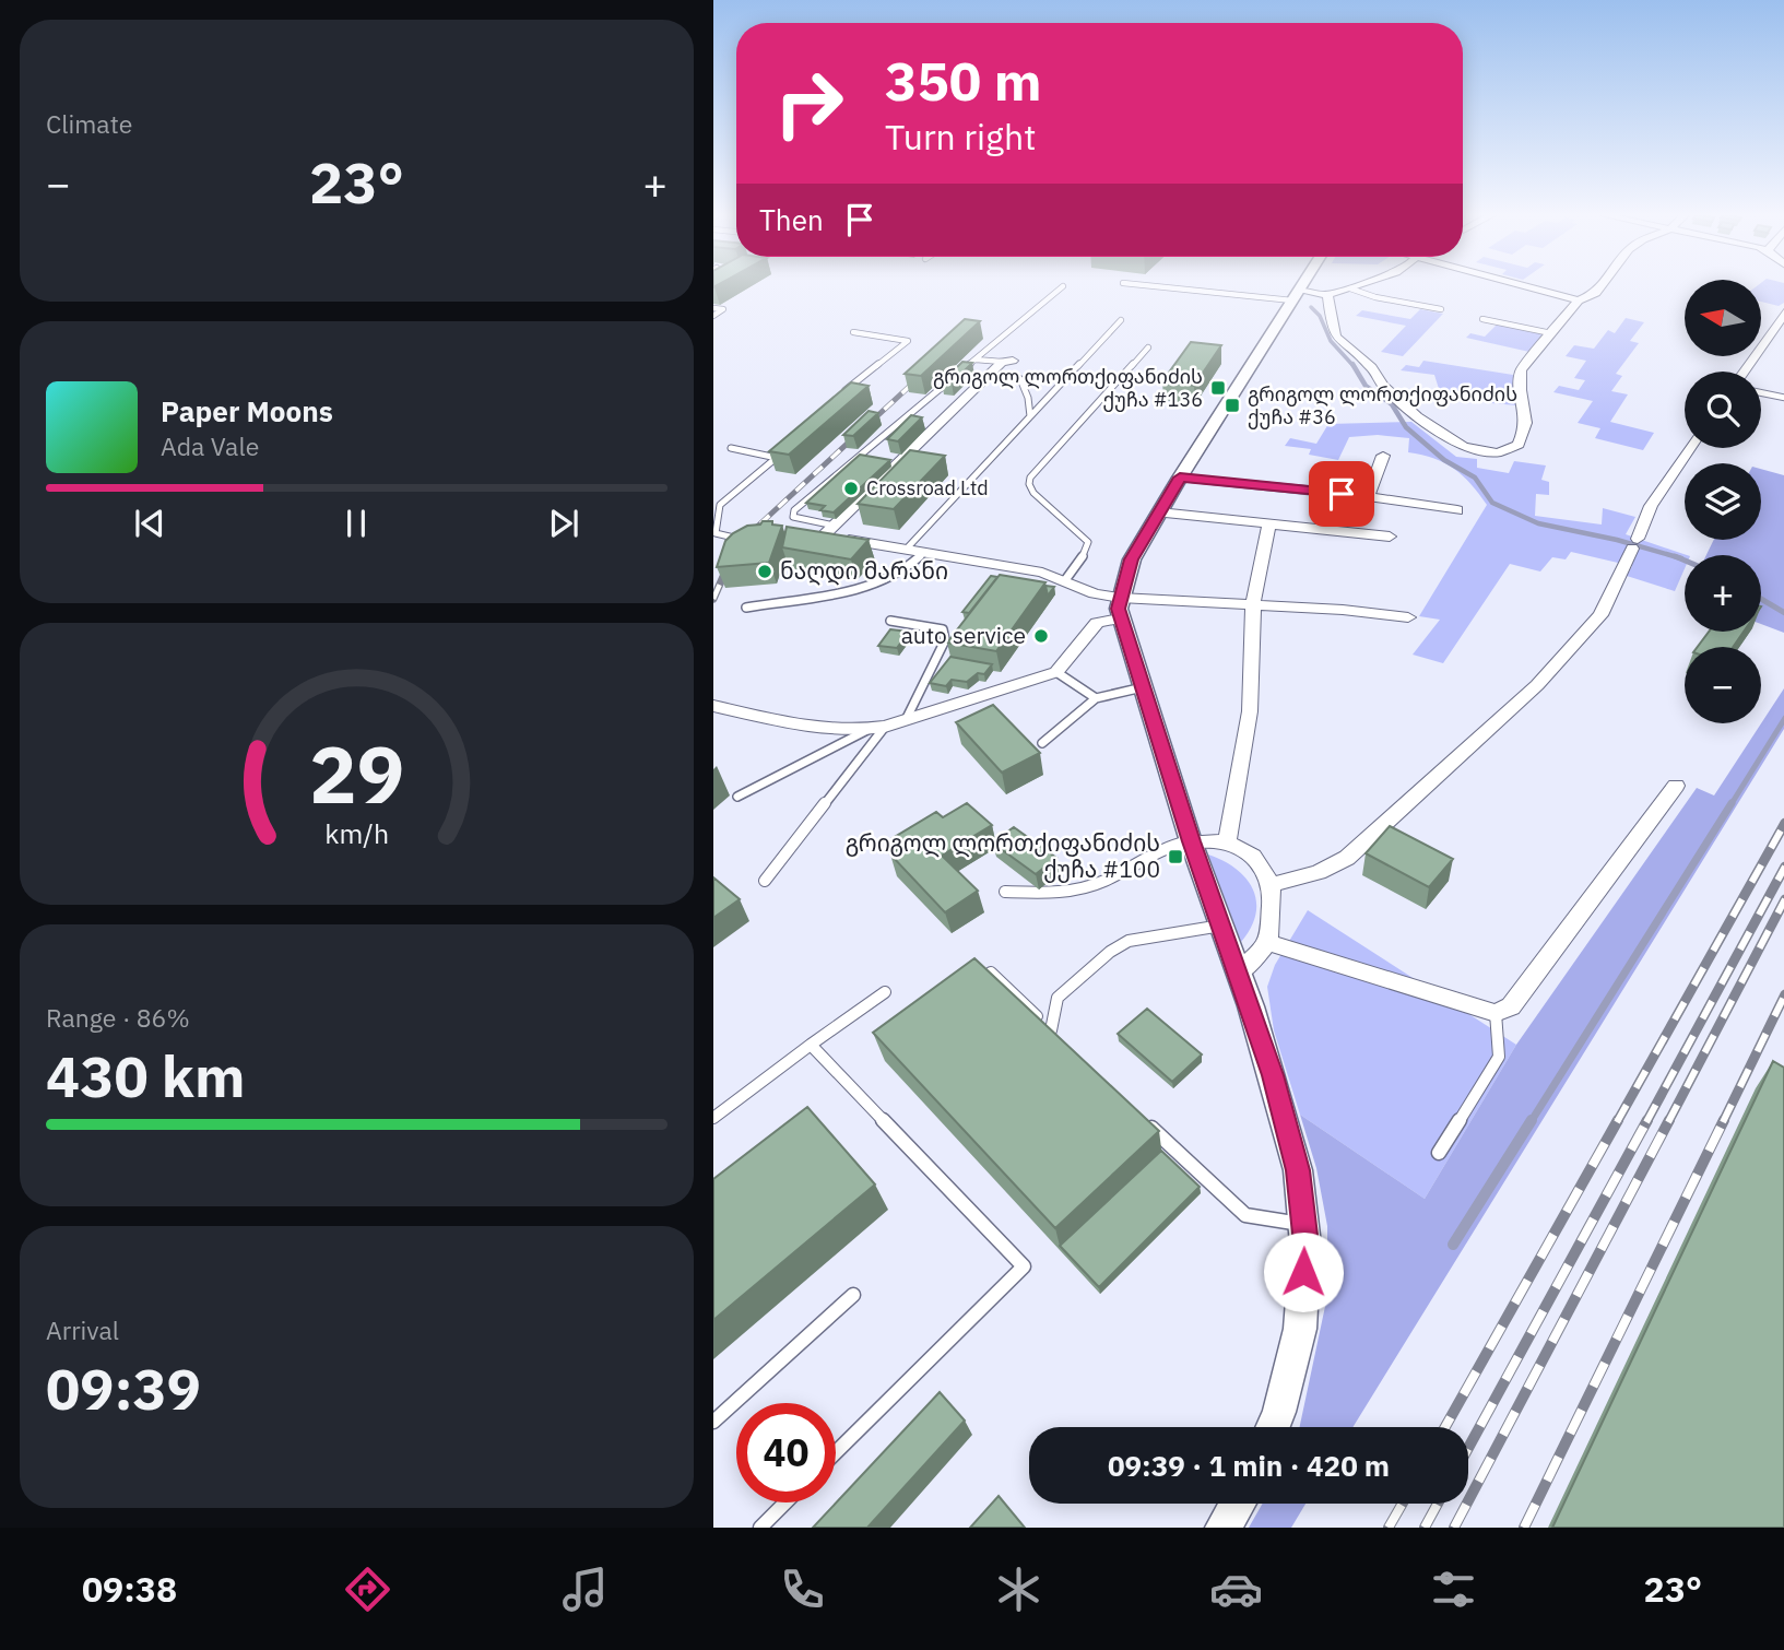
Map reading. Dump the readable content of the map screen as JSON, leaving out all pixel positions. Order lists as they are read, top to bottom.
{
  "places": {
    "transit": ["გრიგოლ ლორთქიფანიძის ქუჩა #136", "გრიგოლ ლორთქიფანიძის ქუჩა #36", "გრიგოლ ლორთქიფანიძის ქუჩა #100"],
    "other": ["Crossroad Ltd", "ნაღდი მარანი", "auto service"]
  },
  "north": "left",
  "page": {
    "tile": [
      "Climate",
      ["Range · 86%", "430 km"],
      ["Arrival", "09:39"]
    ],
    "turn": ["350 m", "Turn right"],
    "heat": ["−", "23°", "+"],
    "then": "Then",
    "map_buttons": ["+", "−"],
    "song": ["Paper Moons", "Ada Vale"],
    "limit": "40",
    "trip": "09:39 · 1 min · 420 m",
    "tabs": ["09:38", "23°"],
    "gauge": ["29", "km/h"]
  }
}
